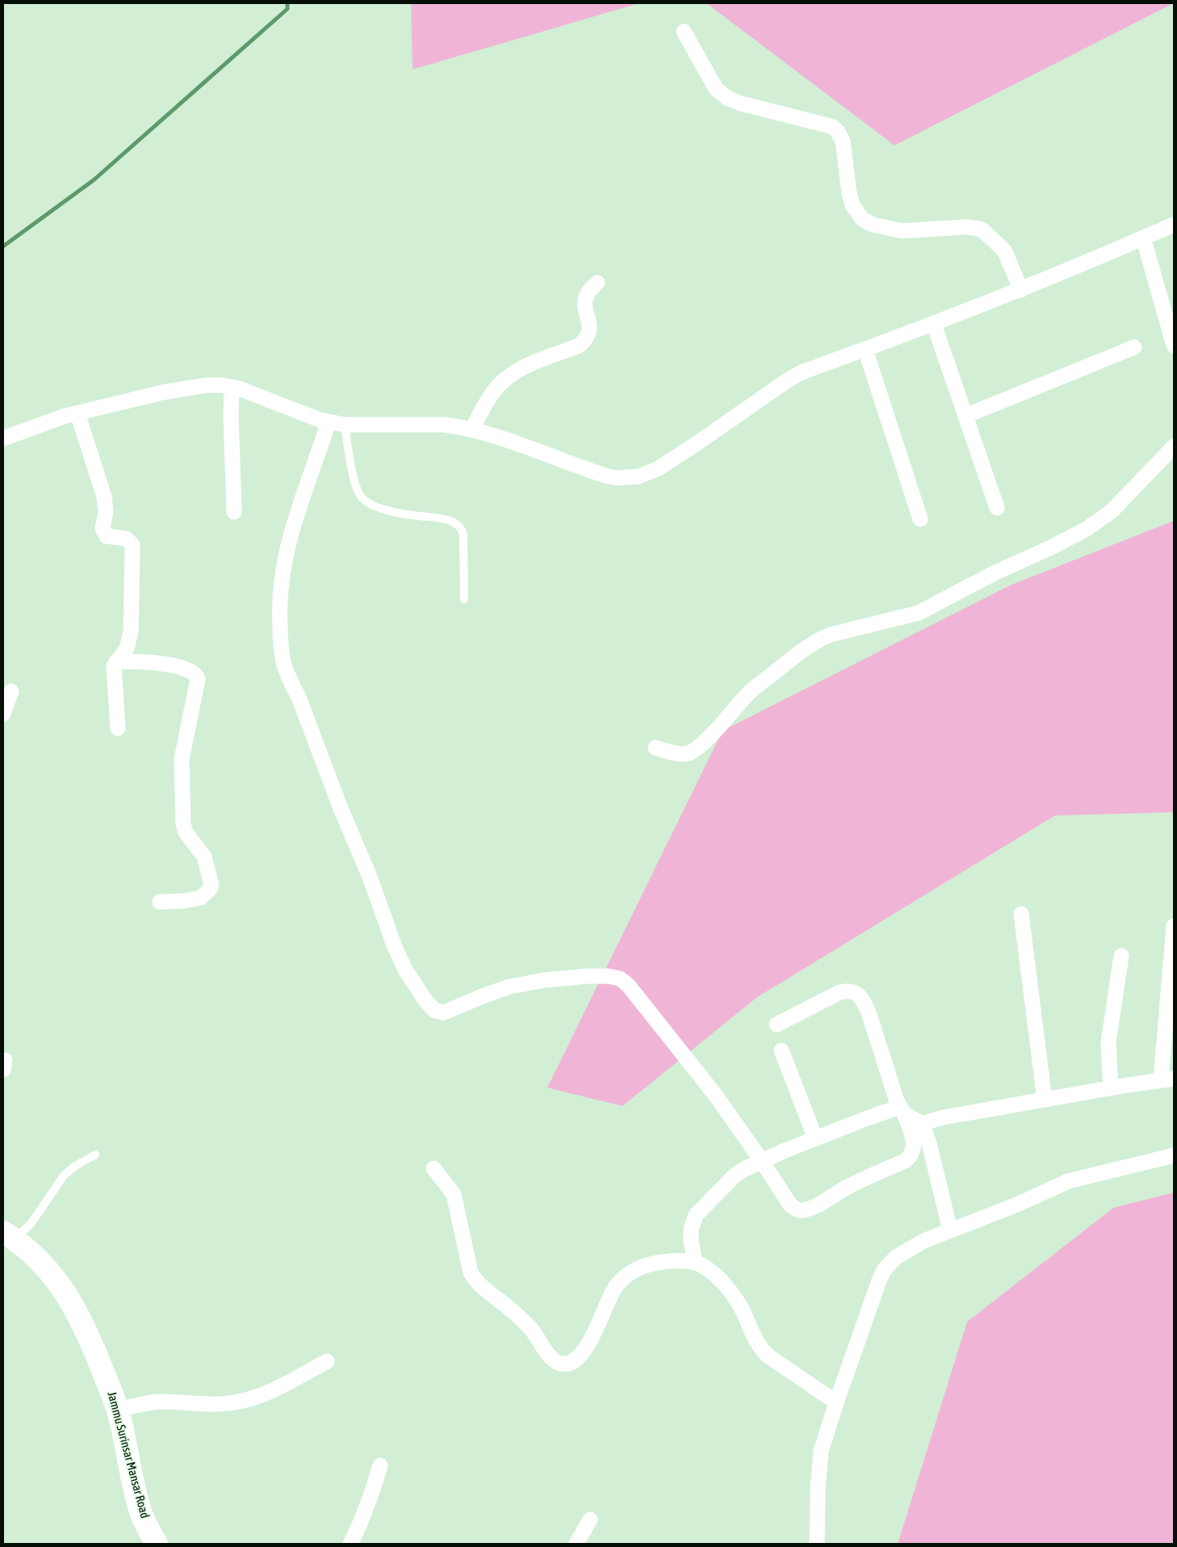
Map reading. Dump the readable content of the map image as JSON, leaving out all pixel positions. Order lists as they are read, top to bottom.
{
  "streets": {
    "main road": ["Jammu Surinsar Mansar Road"]
  }
}
